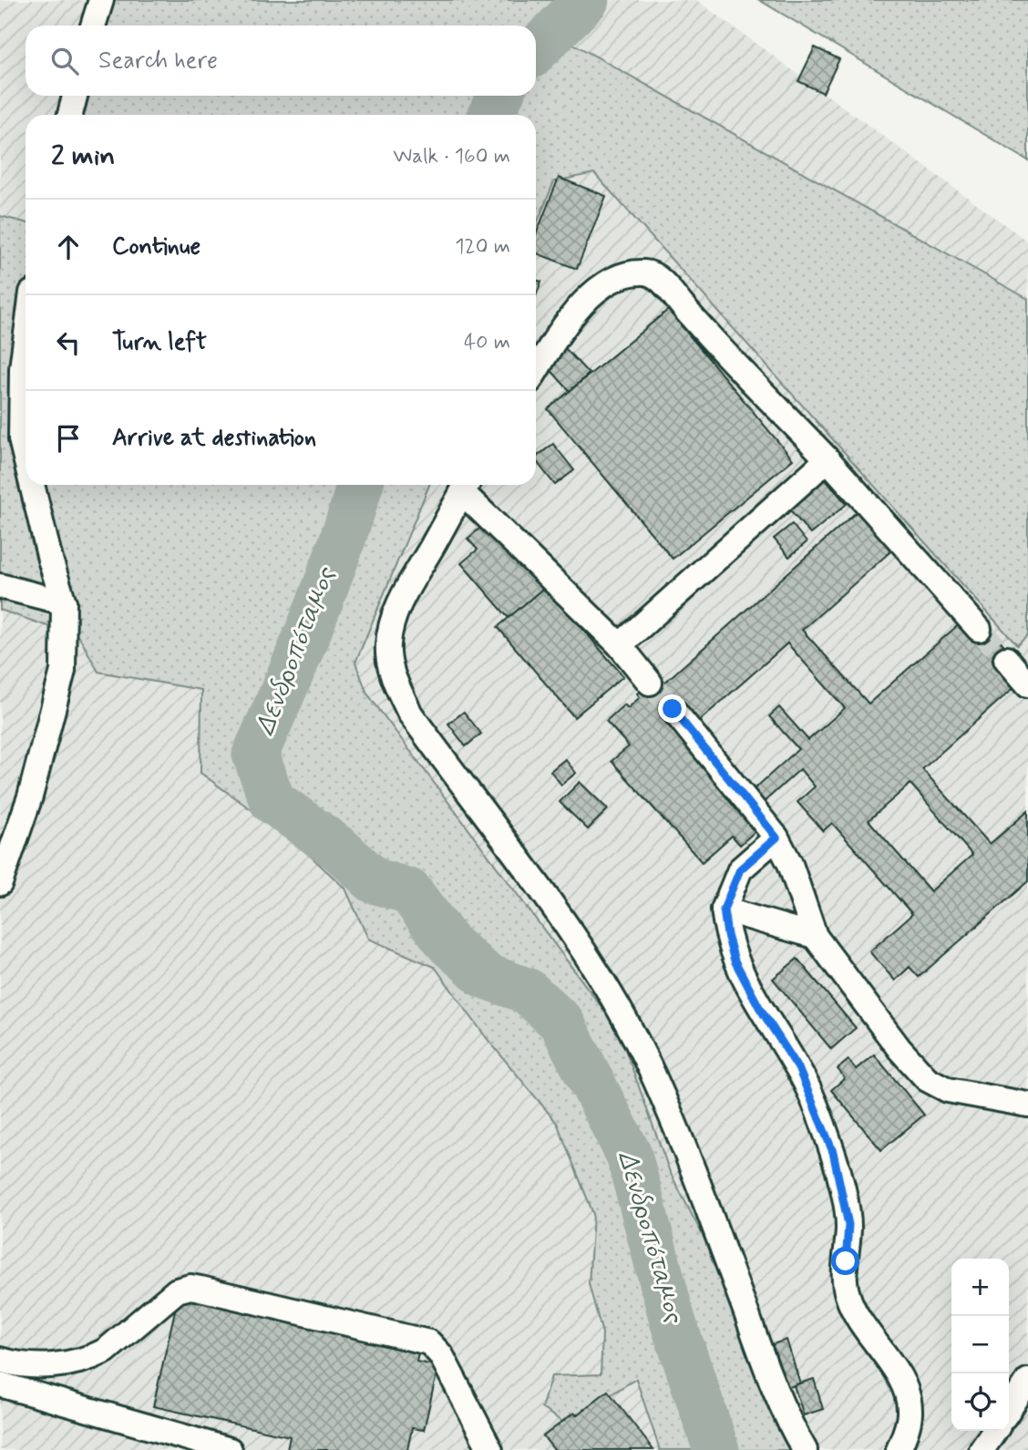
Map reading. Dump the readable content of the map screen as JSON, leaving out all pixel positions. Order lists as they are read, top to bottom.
{
  "water": ["Δενδροπόταμος"],
  "page": {
    "search": "Search here",
    "heading": ["2 min", "Walk · 160 m"],
    "list": [
      ["Continue", "120 m"],
      ["Turn left", "40 m"],
      "Arrive at destination"
    ],
    "map_buttons": ["+", "−"]
  }
}
